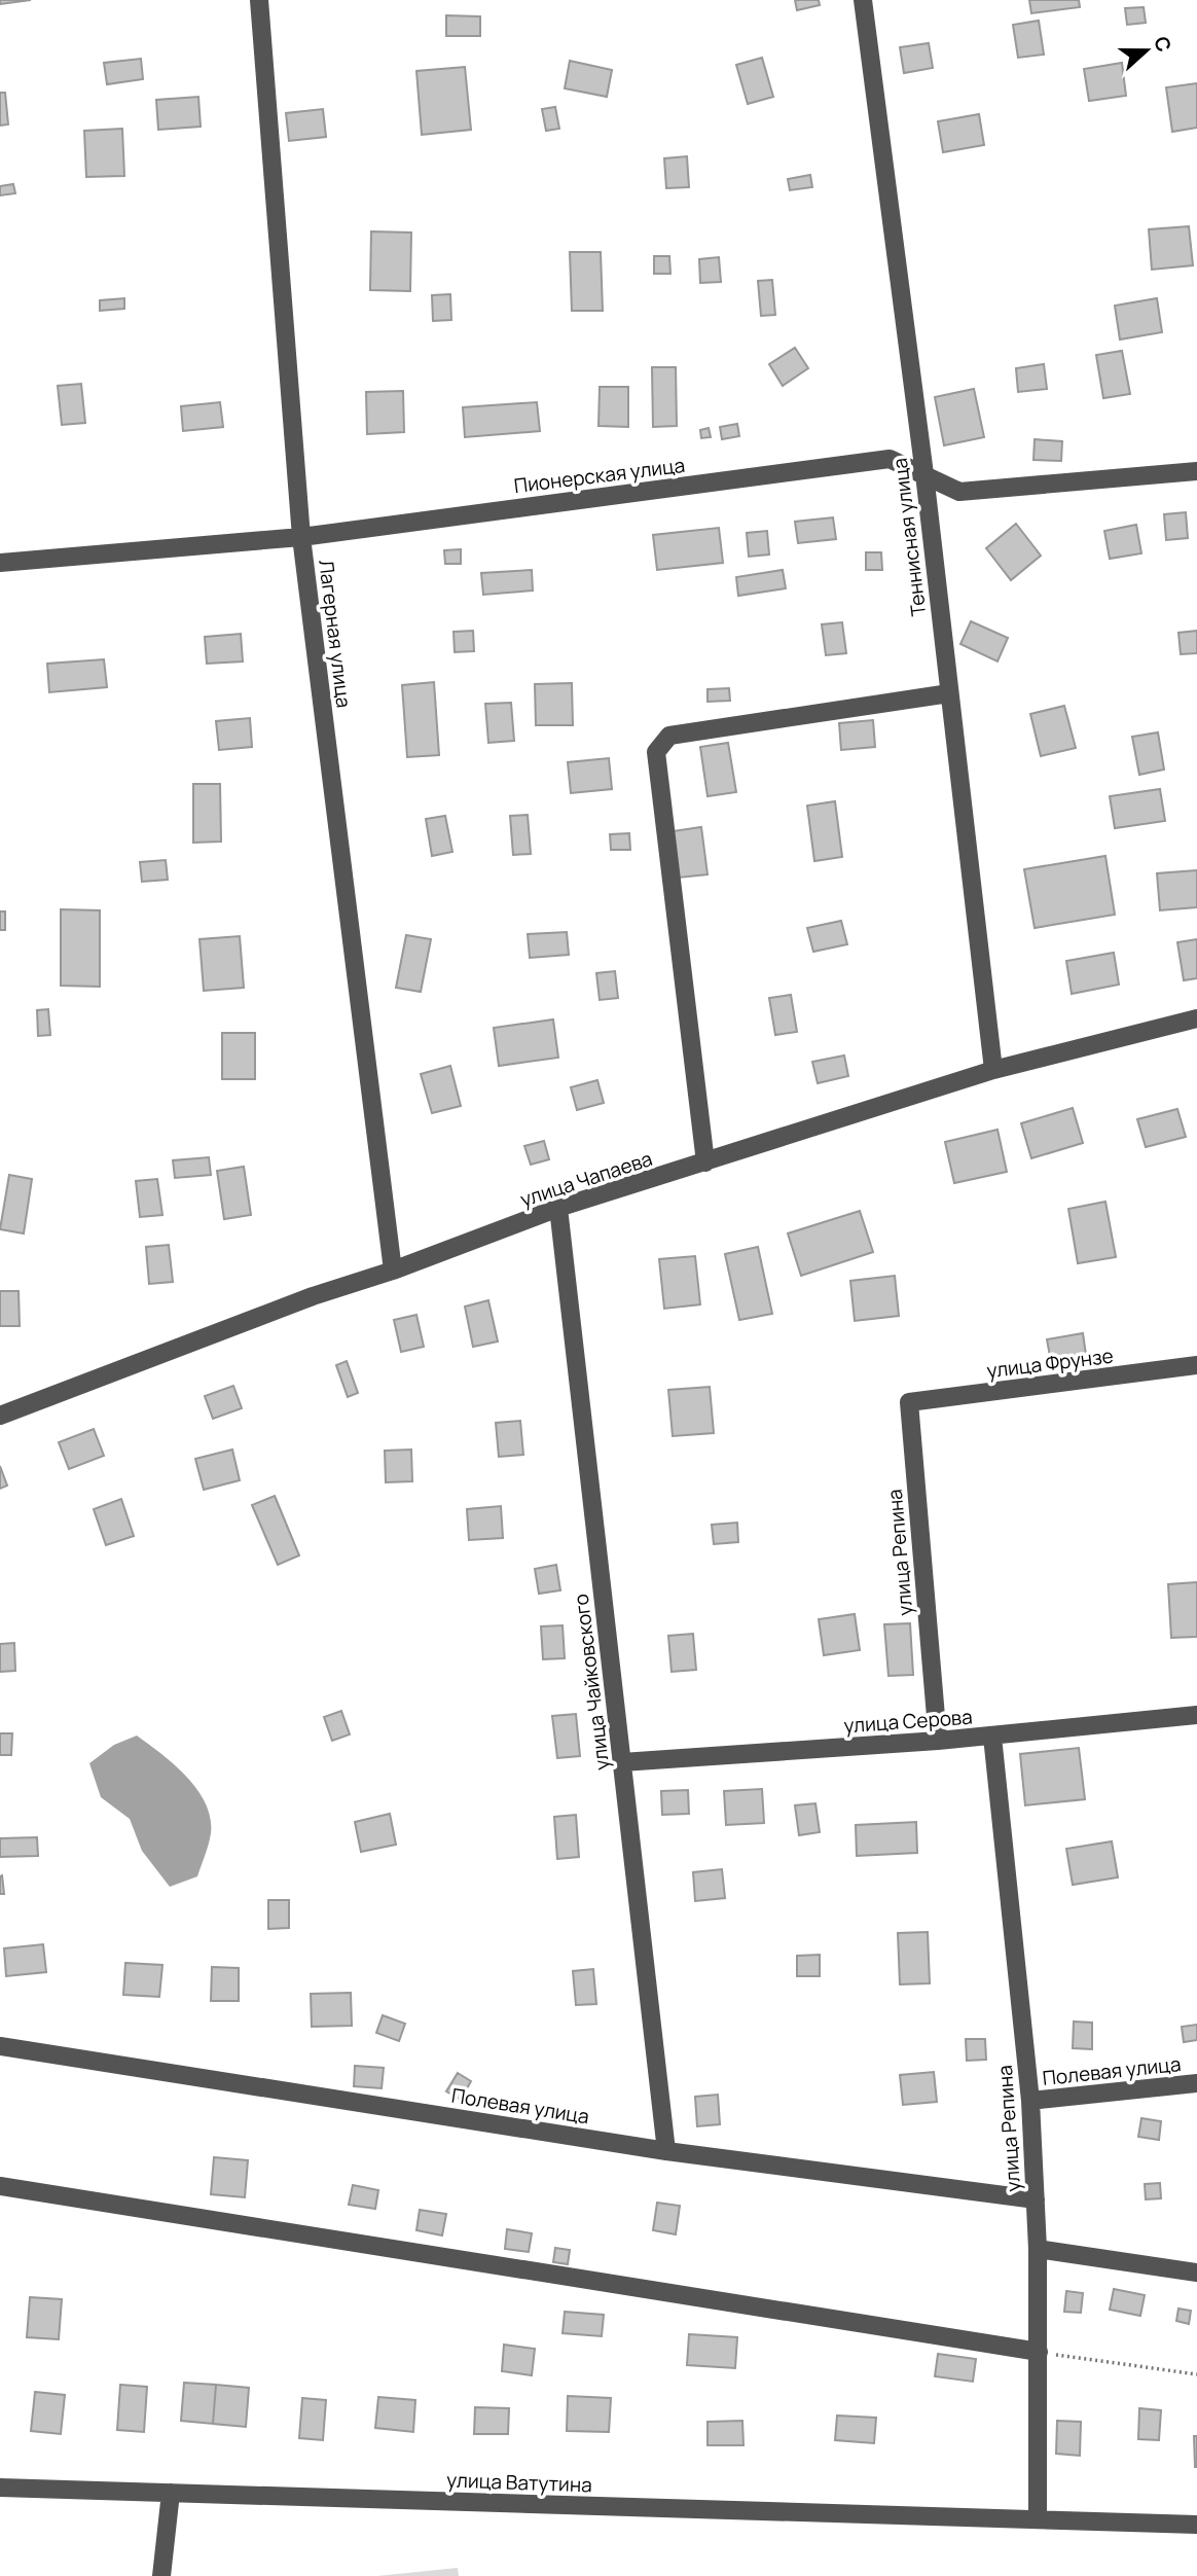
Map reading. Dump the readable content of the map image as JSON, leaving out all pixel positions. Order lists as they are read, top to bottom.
{
  "streets": {
    "street": [
      "Пионерская улица",
      "Теннисная улица",
      "Лагерная улица",
      "улица Чапаева",
      "улица Фрунзе",
      "улица Репина",
      "улица Чайковского",
      "улица Серова",
      "Полевая улица",
      "улица Ватутина"
    ]
  },
  "crossings": [
    ["Пионерская улица", "Теннисная улица"],
    ["Пионерская улица", "Лагерная улица"],
    ["Теннисная улица", "улица Чапаева"],
    ["Лагерная улица", "улица Чапаева"],
    ["улица Чапаева", "улица Чайковского"],
    ["улица Фрунзе", "улица Репина"],
    ["улица Репина", "улица Серова"],
    ["улица Репина", "Полевая улица"],
    ["улица Репина", "улица Ватутина"],
    ["улица Чайковского", "улица Серова"],
    ["улица Чайковского", "Полевая улица"]
  ],
  "north": "right"
}
